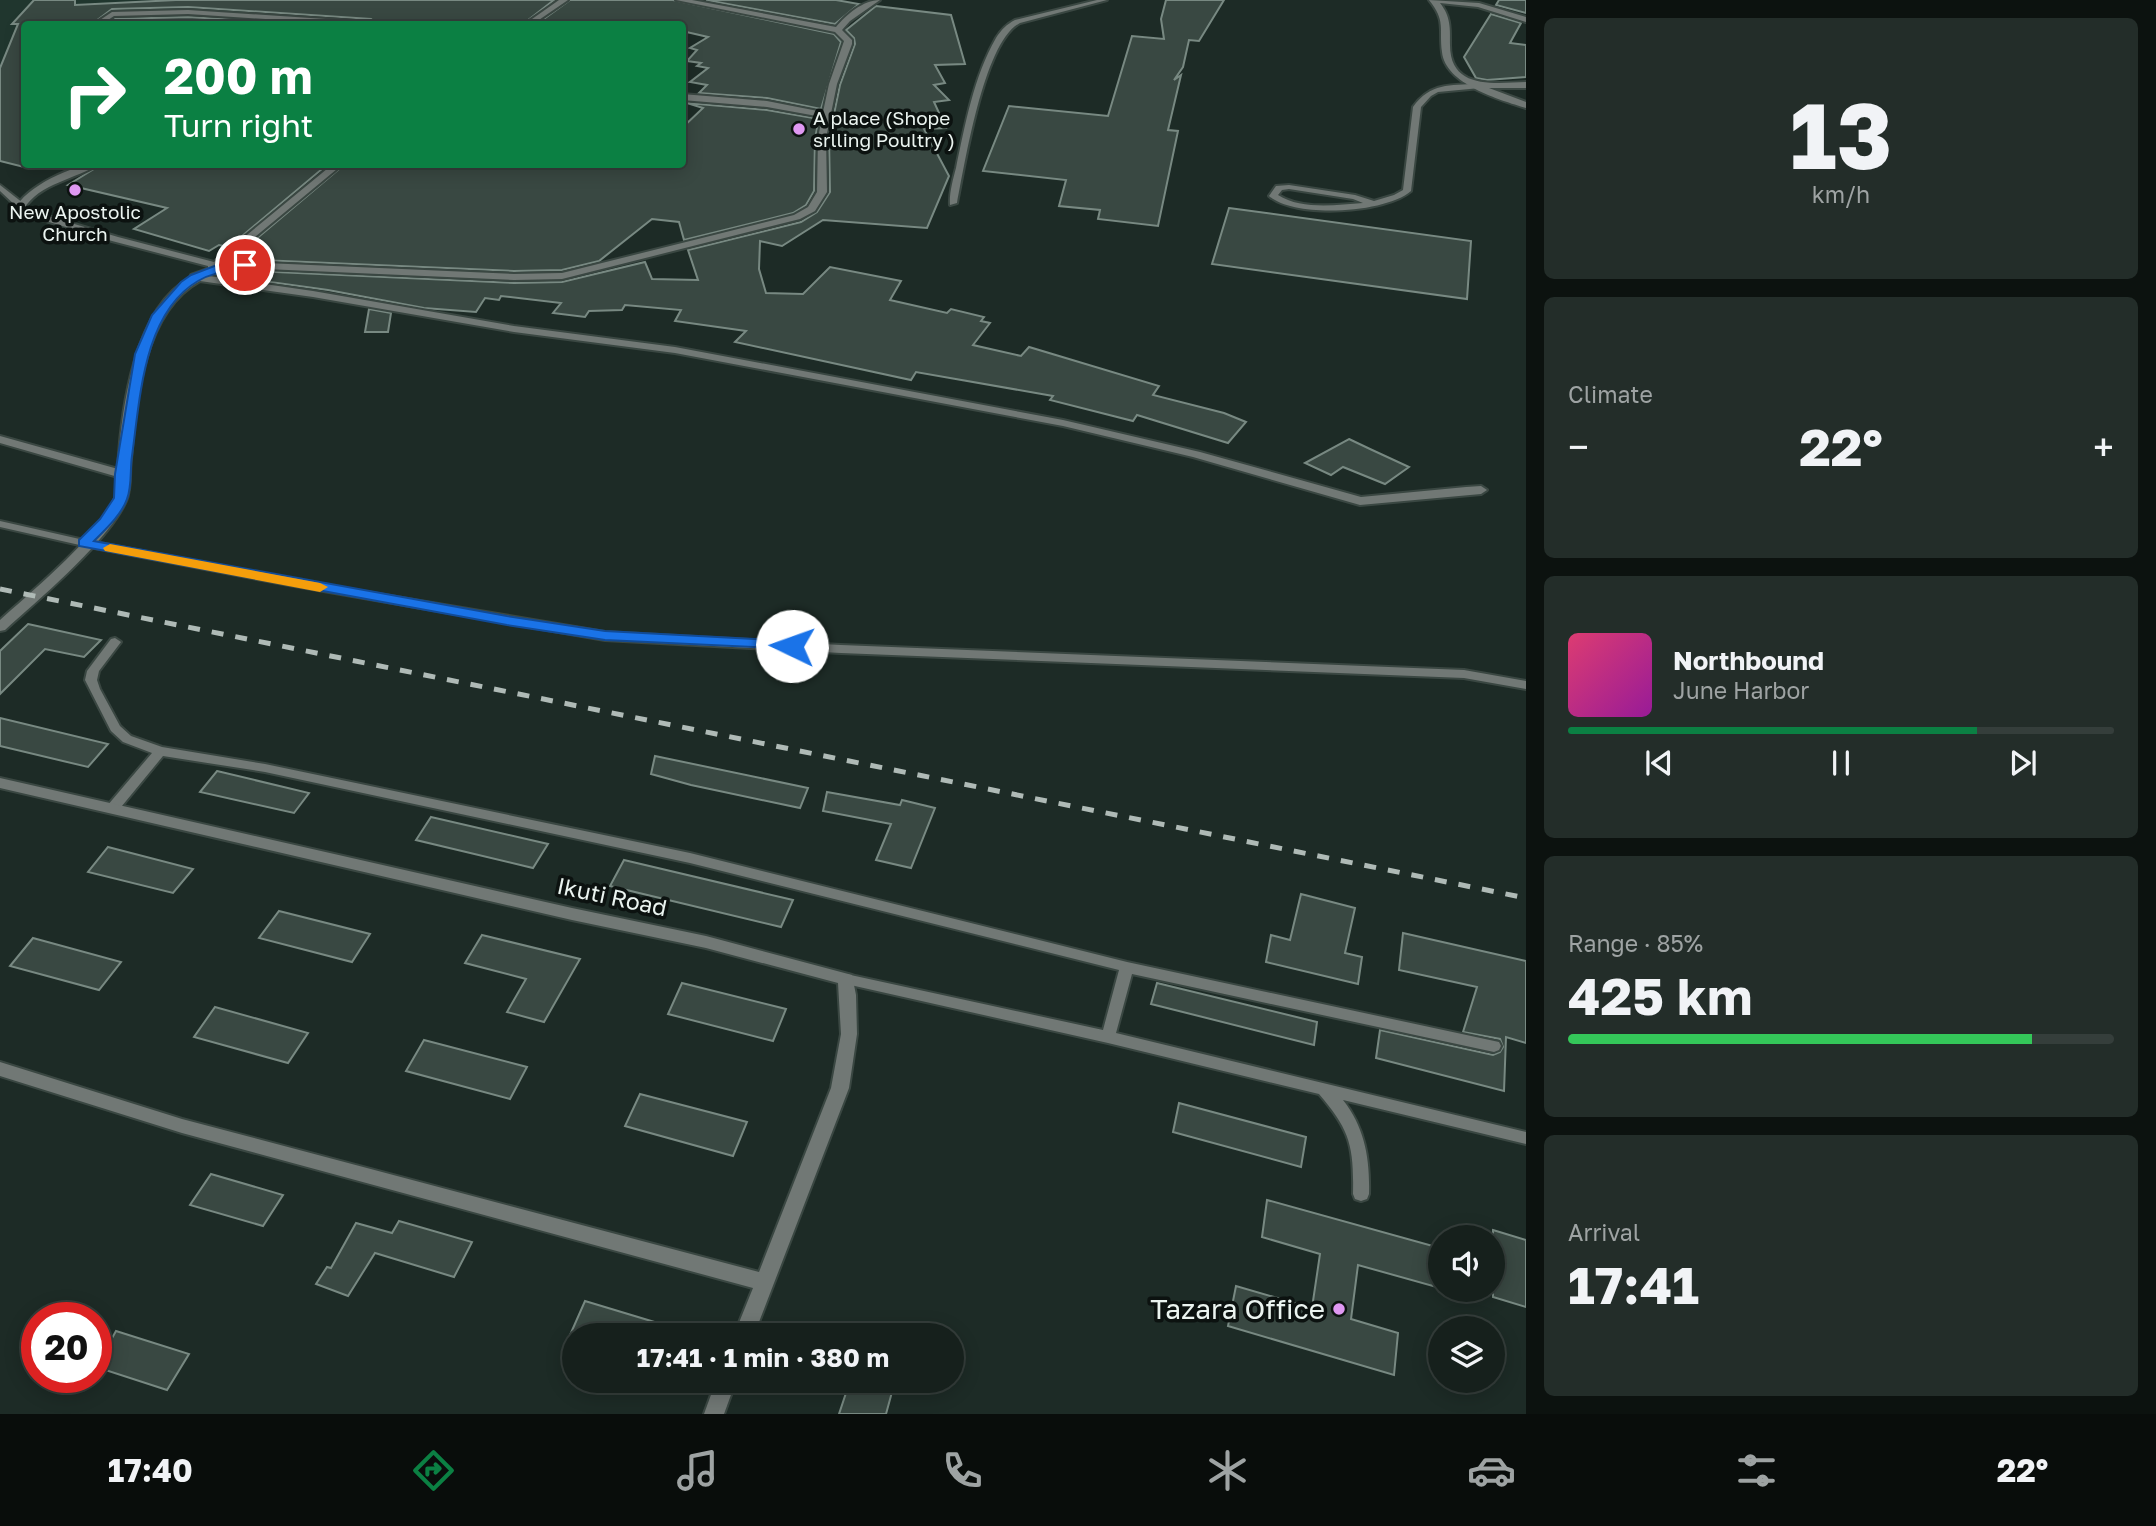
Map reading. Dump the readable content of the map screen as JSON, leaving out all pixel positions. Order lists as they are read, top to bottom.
{
  "streets": {
    "street": ["Ikuti Road"]
  },
  "places": ["A place (Shope srlling Poultry )", "New Apostolic Church", "Tazara Office"],
  "page": {
    "tile": [
      ["13", "km/h"],
      "Climate",
      ["Range · 85%", "425 km"],
      ["Arrival", "17:41"]
    ],
    "turn": ["200 m", "Turn right"],
    "heat": ["−", "22°", "+"],
    "song": ["Northbound", "June Harbor"],
    "limit": "20",
    "trip": "17:41 · 1 min · 380 m",
    "tabs": ["17:40", "22°"]
  }
}
